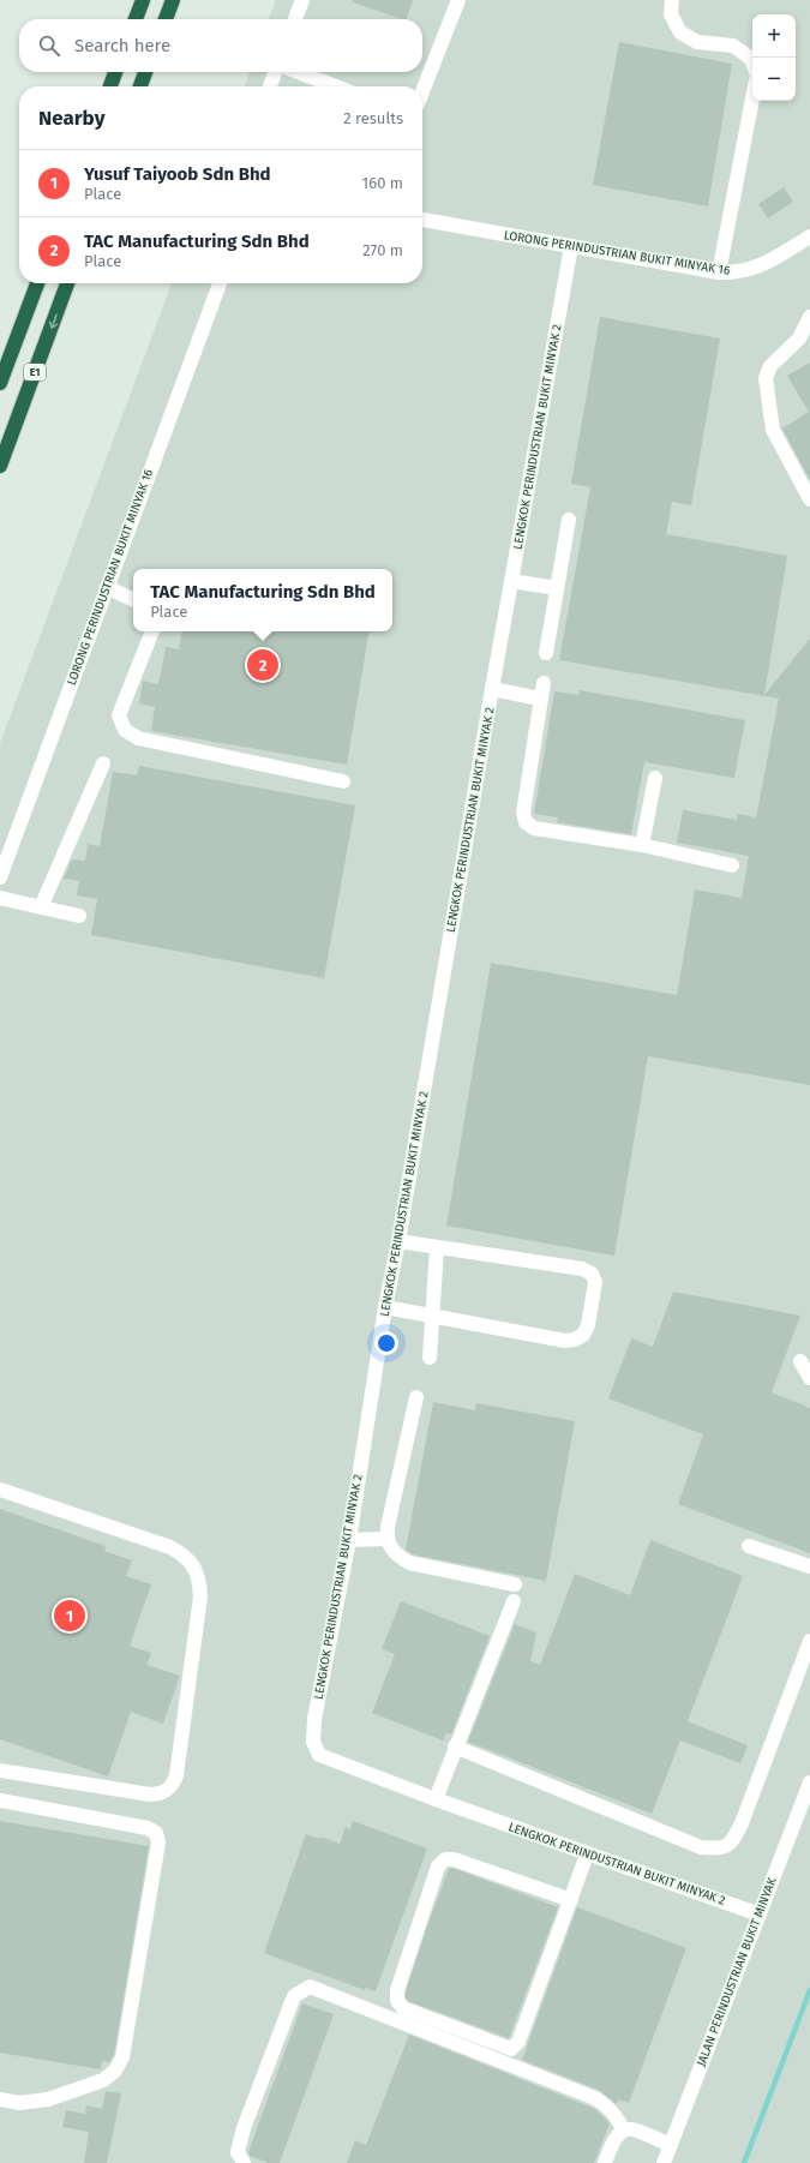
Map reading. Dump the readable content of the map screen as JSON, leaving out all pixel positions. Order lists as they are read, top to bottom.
{
  "streets": {
    "highway": ["E1"],
    "street": ["LORONG PERINDUSTRIAN BUKIT MINYAK 16", "LENGKOK PERINDUSTRIAN BUKIT MINYAK 2", "JALAN PERINDUSTRIAN BUKIT MINYAK"]
  },
  "crossings": [
    ["LORONG PERINDUSTRIAN BUKIT MINYAK 16", "LENGKOK PERINDUSTRIAN BUKIT MINYAK 2"],
    ["LENGKOK PERINDUSTRIAN BUKIT MINYAK 2", "JALAN PERINDUSTRIAN BUKIT MINYAK"]
  ],
  "page": {
    "map_buttons": ["+", "−"],
    "search": "Search here",
    "heading": ["Nearby", "2 results"],
    "list": [
      {
        "mark": "1",
        "name": "Yusuf Taiyoob Sdn Bhd",
        "note": "Place",
        "value": "160 m"
      },
      {
        "mark": "2",
        "name": "TAC Manufacturing Sdn Bhd",
        "note": "Place",
        "value": "270 m"
      }
    ],
    "popup": ["TAC Manufacturing Sdn Bhd", "Place"],
    "pins": ["2", "1"]
  }
}
